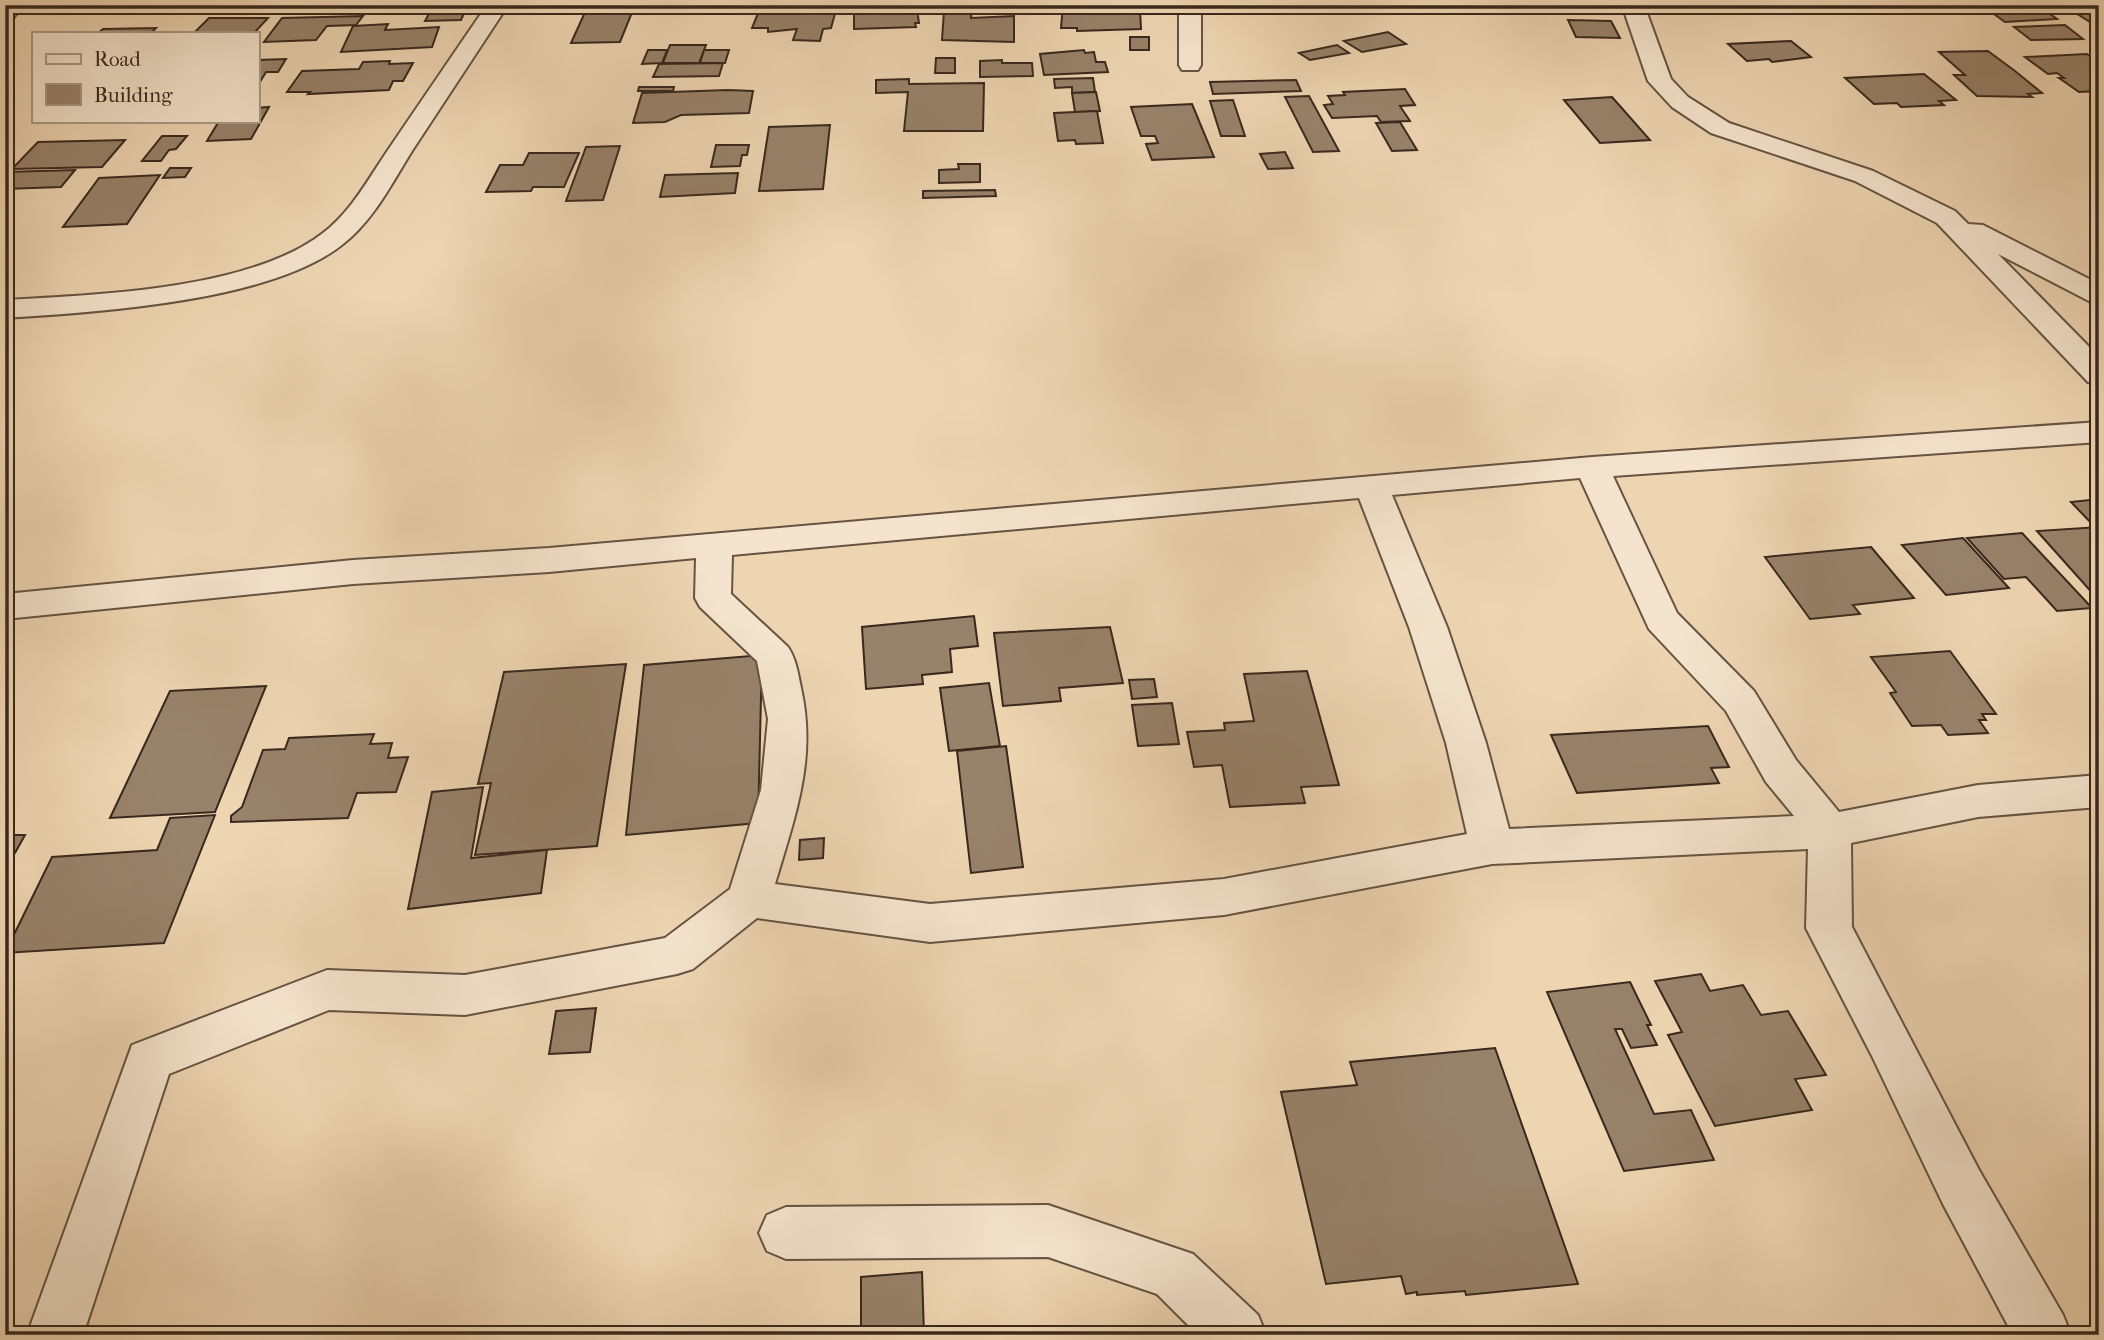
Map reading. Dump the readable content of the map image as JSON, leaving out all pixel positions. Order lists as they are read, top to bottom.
{
  "legend": ["Road", "Building"]
}
